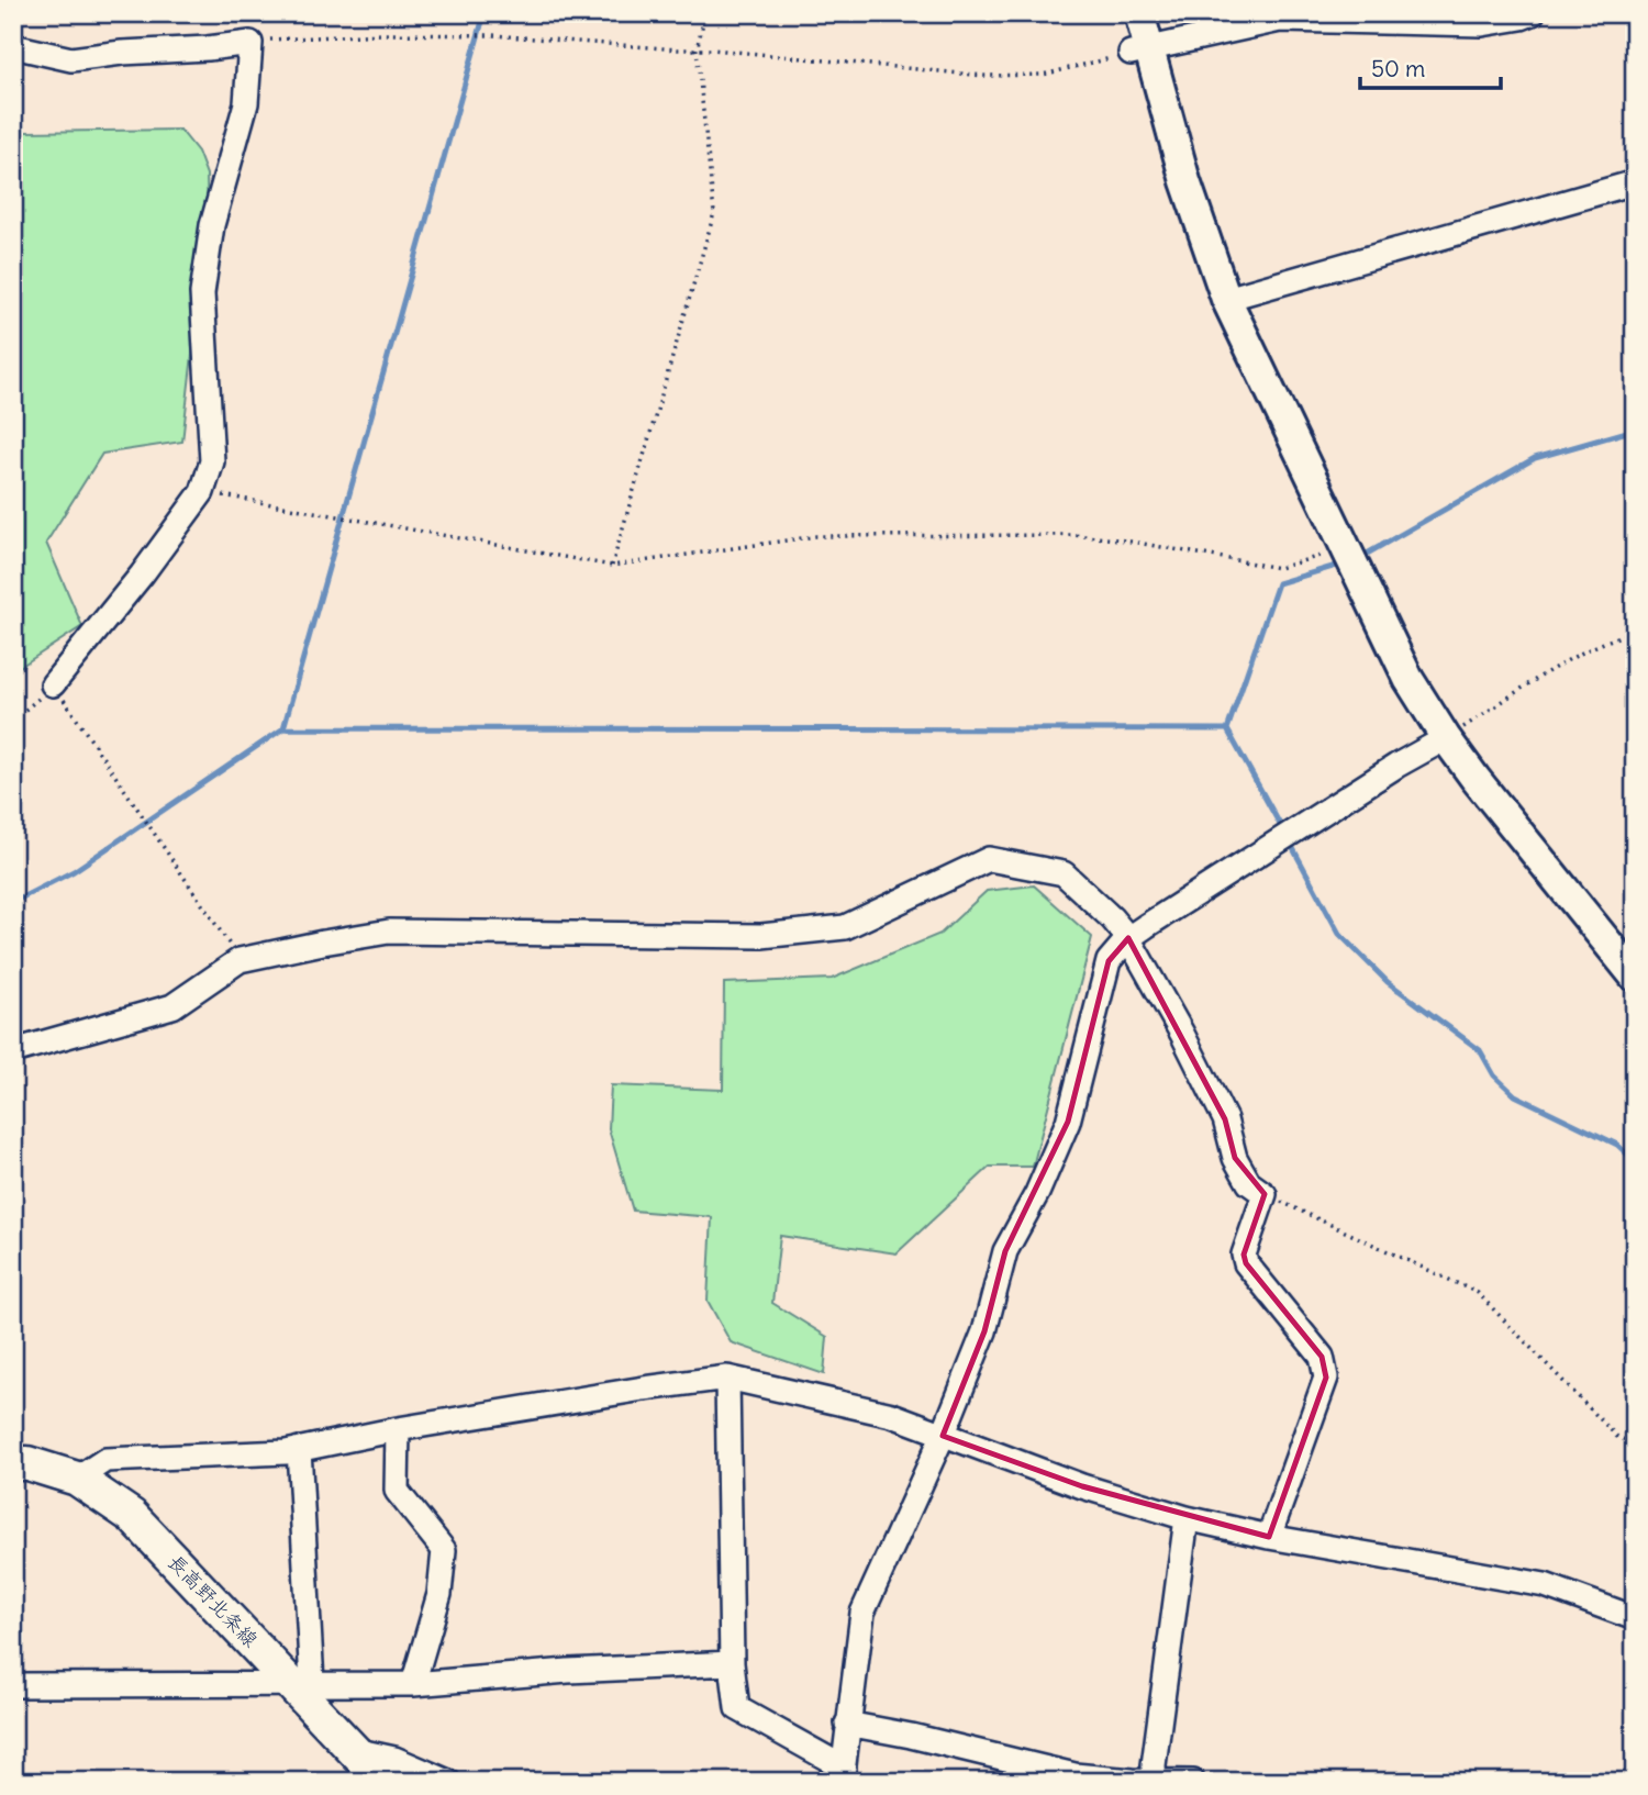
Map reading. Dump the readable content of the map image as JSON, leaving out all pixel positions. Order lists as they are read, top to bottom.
{
  "streets": {
    "main road": ["長高野北条線"]
  },
  "scale_bar": "50 m"
}
